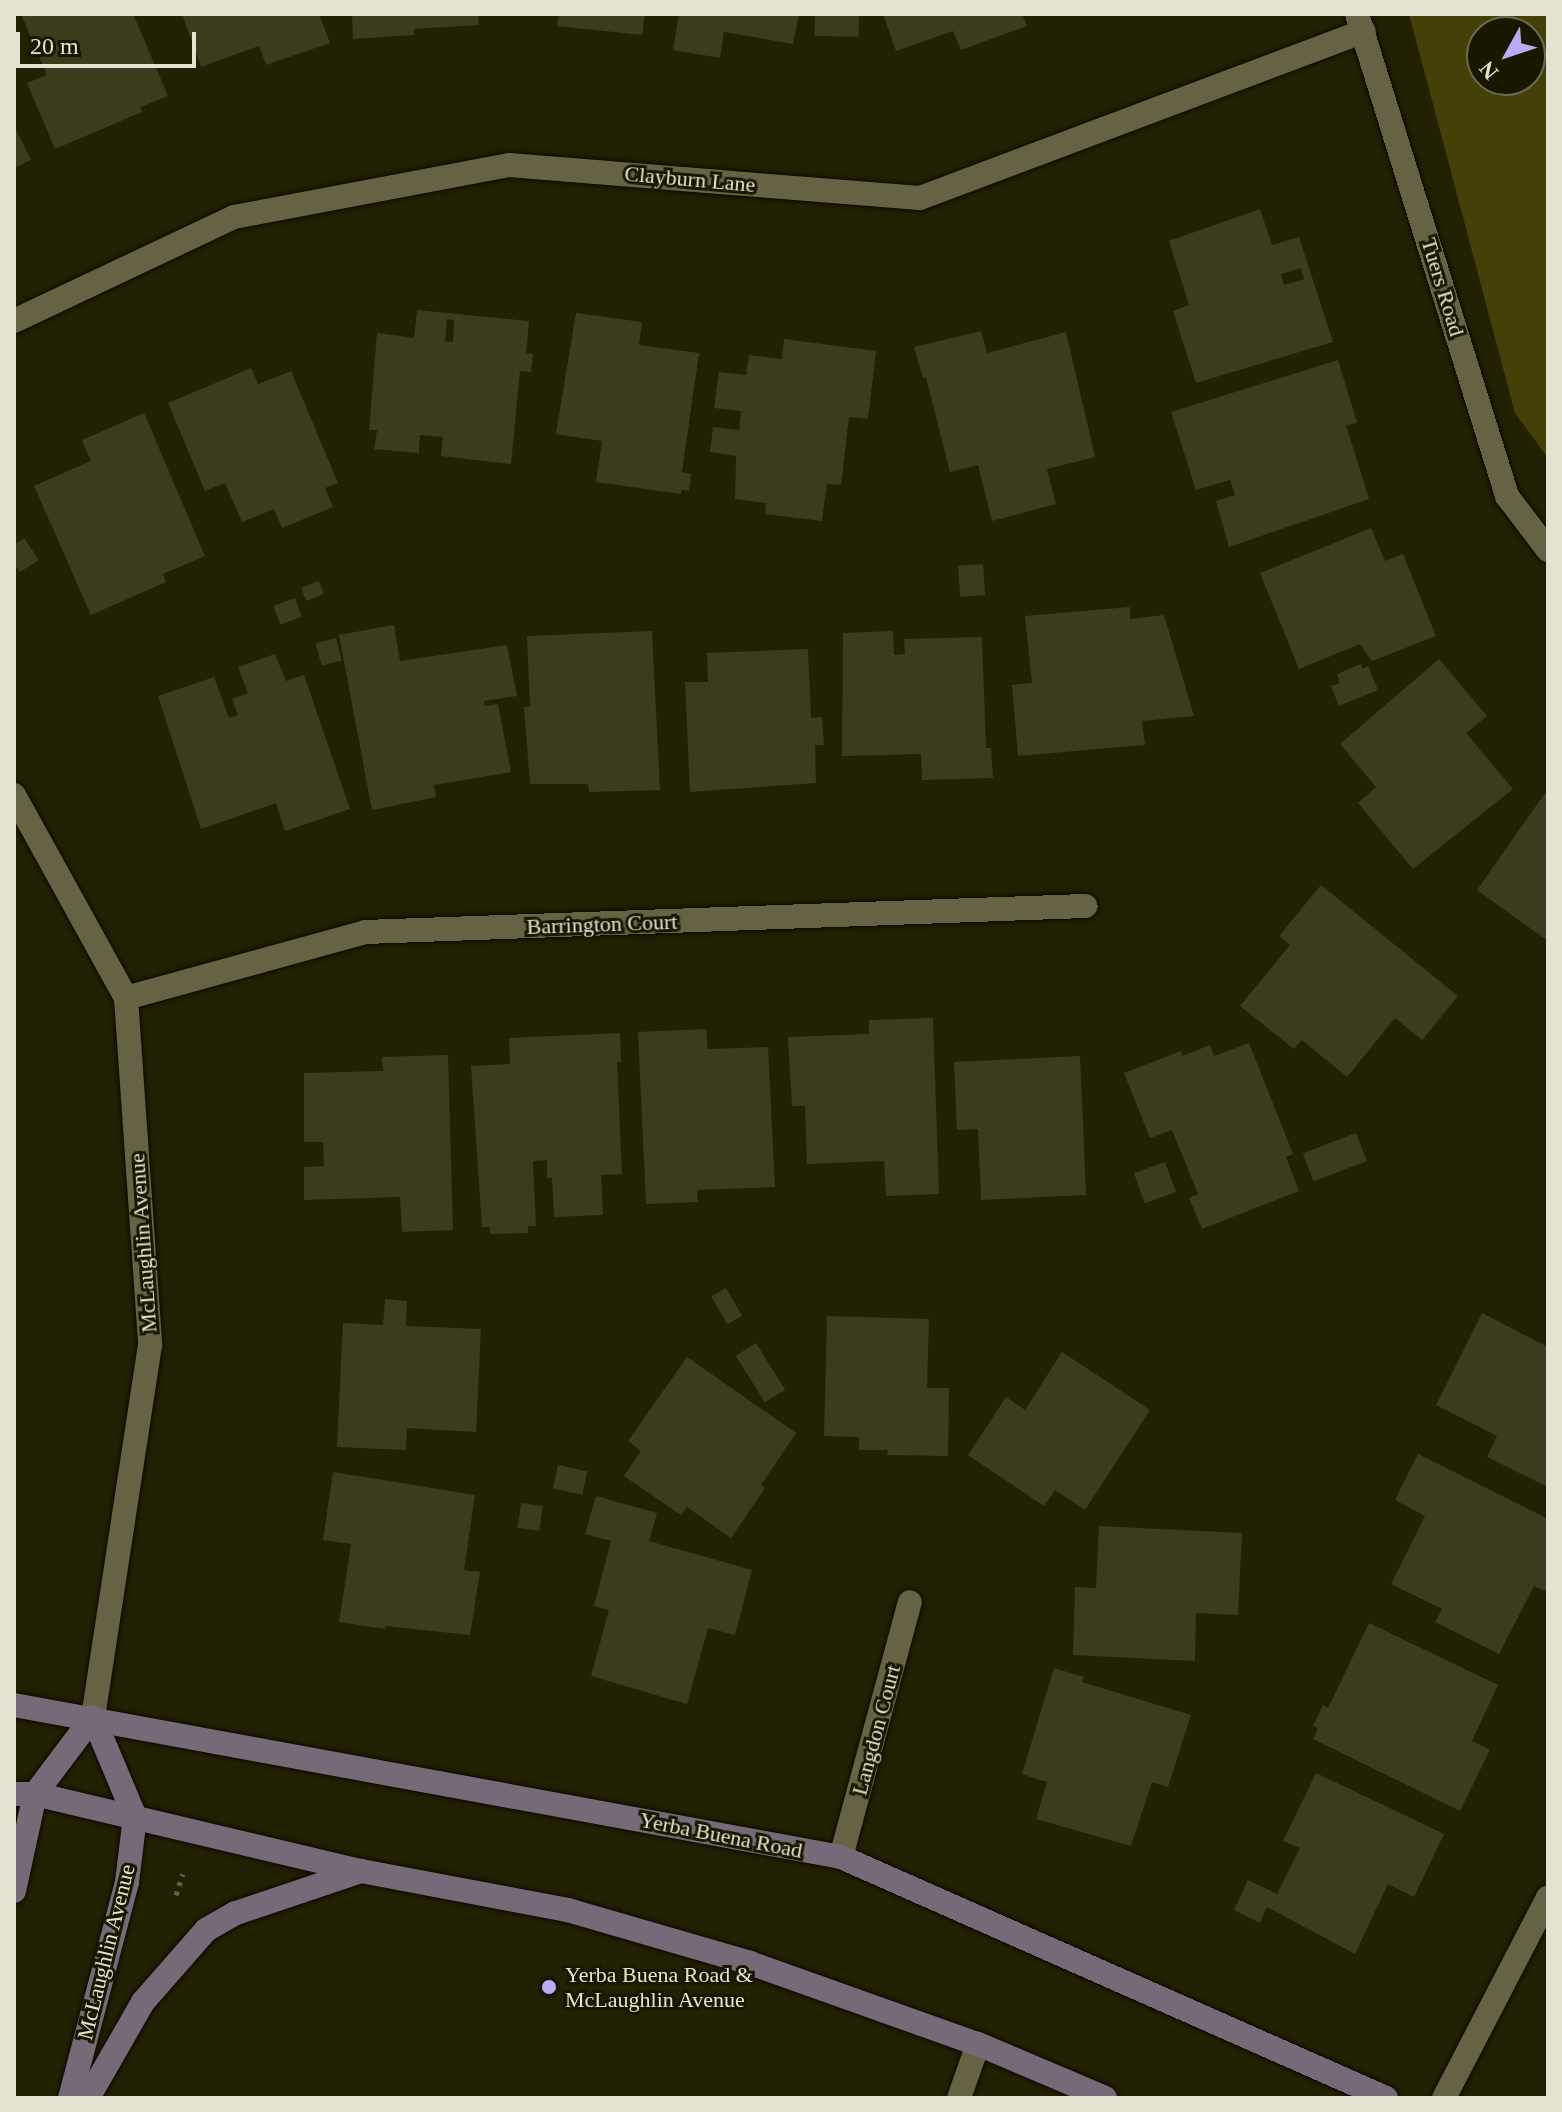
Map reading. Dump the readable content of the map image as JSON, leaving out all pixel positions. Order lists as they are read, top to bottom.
{
  "streets": {
    "main road": ["McLaughlin Avenue", "Yerba Buena Road"],
    "street": [
      "Clayburn Lane",
      "Tuers Road",
      "Barrington Court",
      "Langdon Court"
    ]
  },
  "crossings": [
    ["Clayburn Lane", "Tuers Road"],
    ["Barrington Court", "McLaughlin Avenue"],
    ["McLaughlin Avenue", "Yerba Buena Road"],
    ["Langdon Court", "Yerba Buena Road"]
  ],
  "places": ["Yerba Buena Road & McLaughlin Avenue"],
  "scale_bar": "20 m",
  "north": "bottom left"
}
